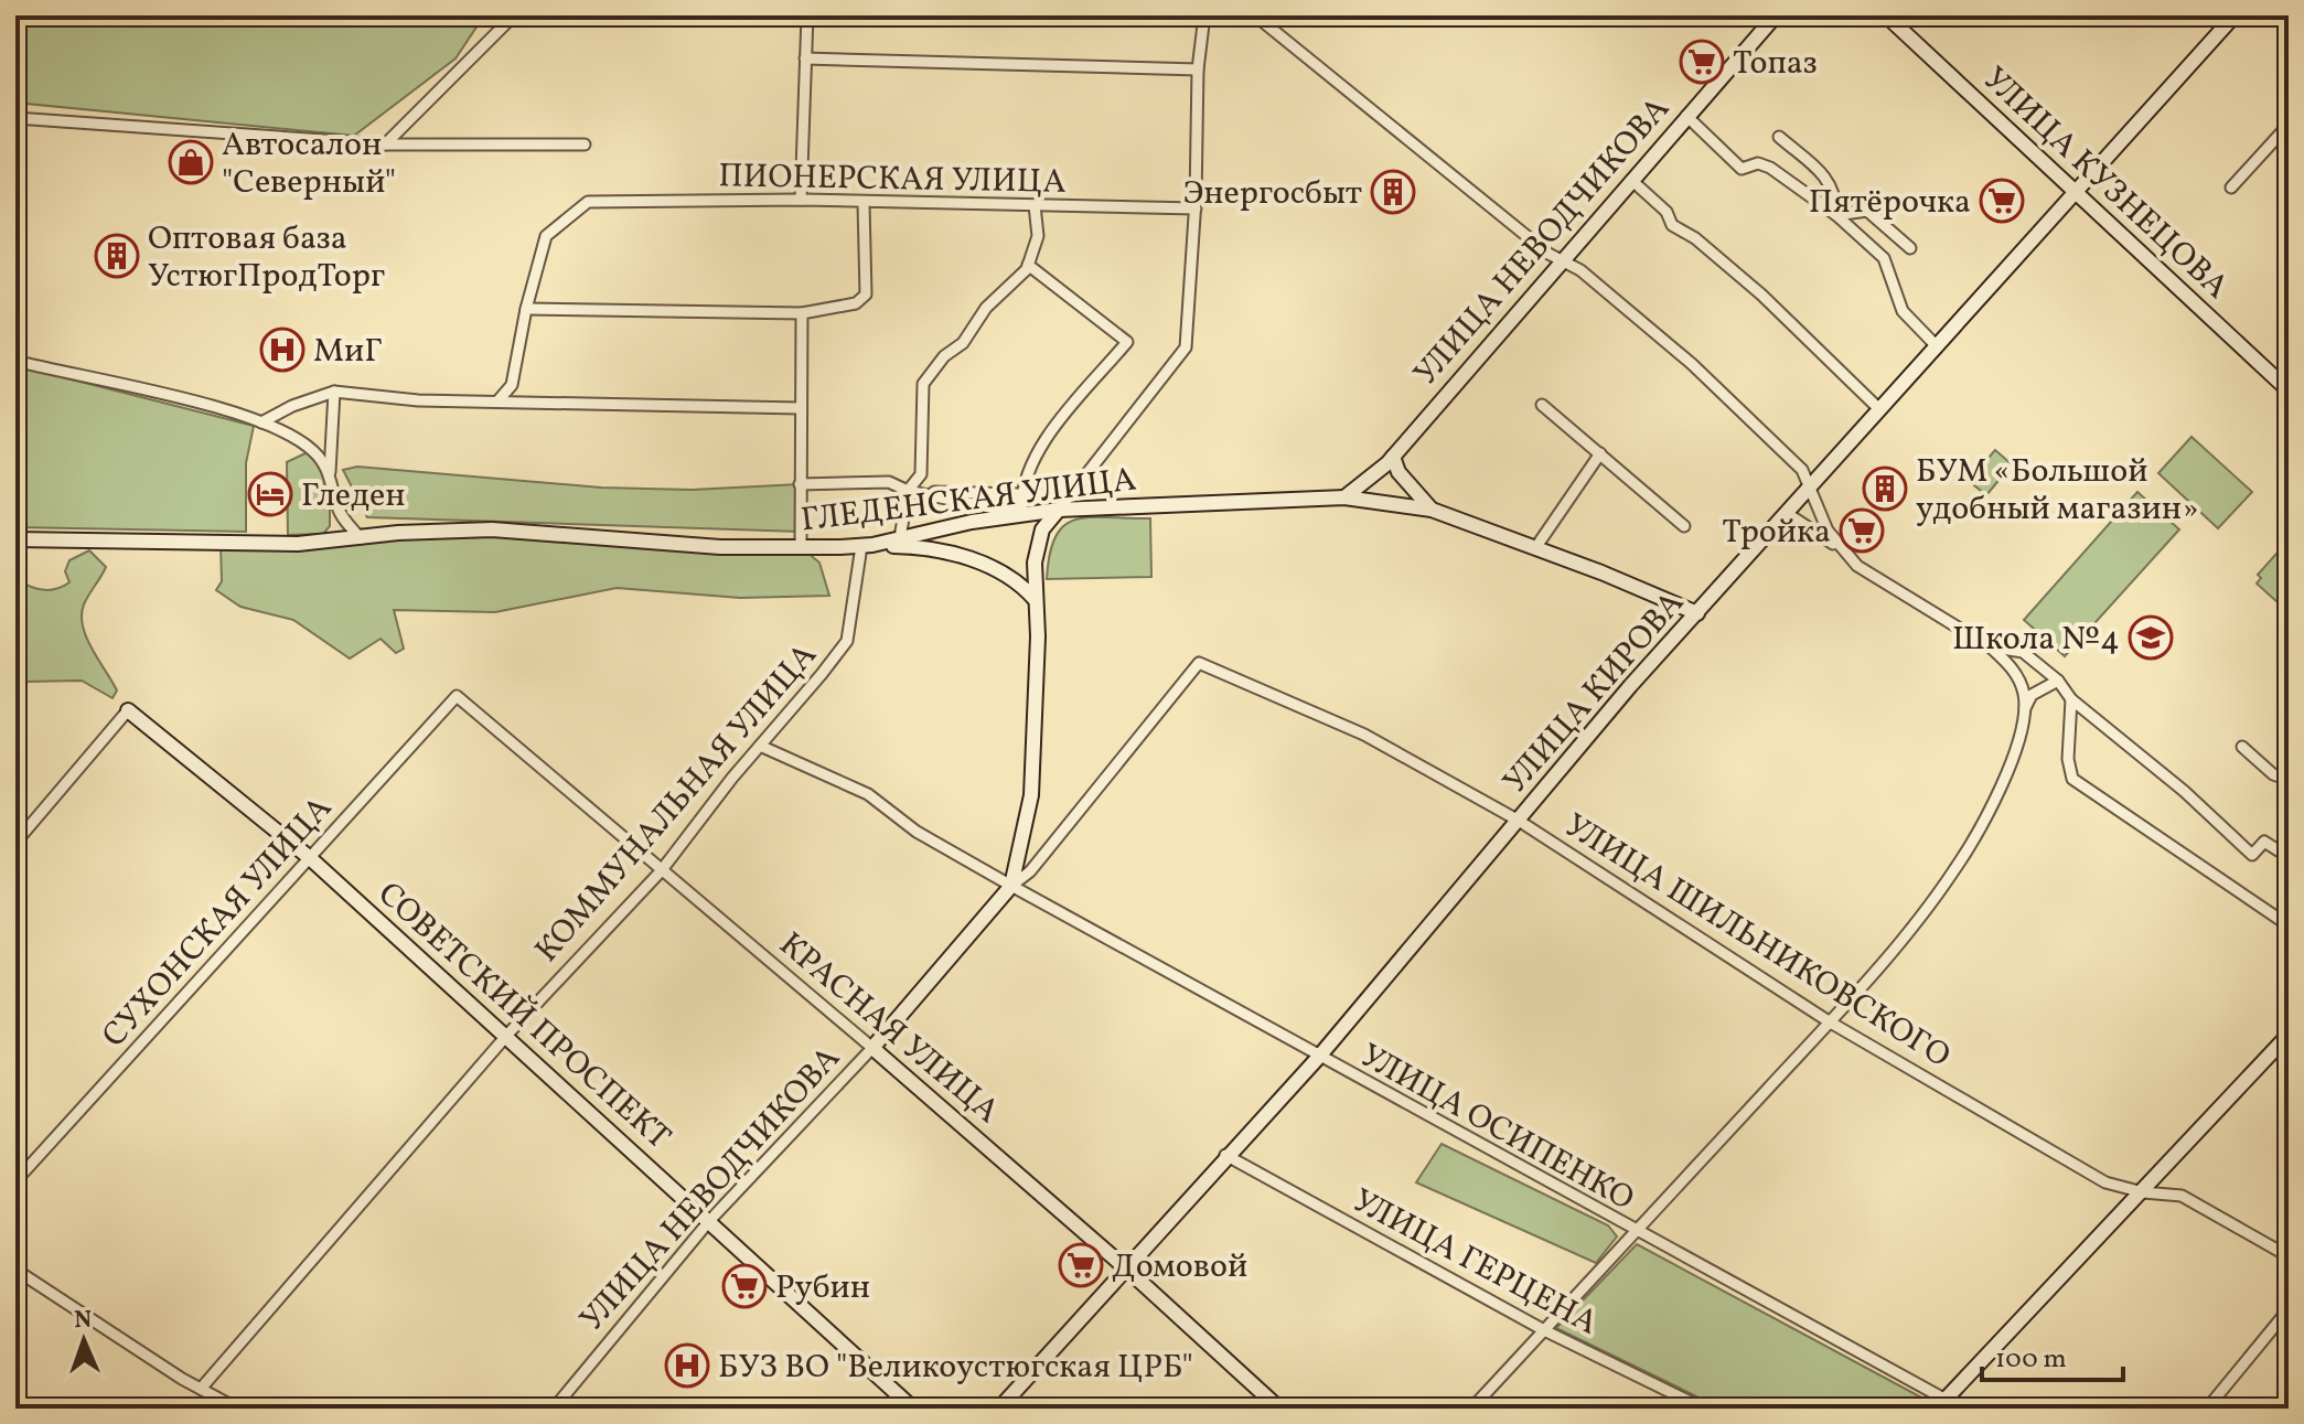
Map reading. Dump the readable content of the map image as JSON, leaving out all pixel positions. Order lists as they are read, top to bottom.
{
  "streets": {
    "main road": [
      "УЛИЦА КУЗНЕЦОВА",
      "УЛИЦА НЕВОДЧИКОВА",
      "ГЛЕДЕНСКАЯ УЛИЦА",
      "УЛИЦА КИРОВА",
      "СОВЕТСКИЙ ПРОСПЕКТ",
      "КРАСНАЯ УЛИЦА"
    ],
    "street": [
      "ПИОНЕРСКАЯ УЛИЦА",
      "КОММУНАЛЬНАЯ УЛИЦА",
      "СУХОНСКАЯ УЛИЦА",
      "УЛИЦА ШИЛЬНИКОВСКОГО",
      "УЛИЦА ОСИПЕНКО",
      "УЛИЦА ГЕРЦЕНА"
    ]
  },
  "crossings": [
    ["УЛИЦА КУЗНЕЦОВА", "УЛИЦА КИРОВА"],
    ["УЛИЦА НЕВОДЧИКОВА", "ГЛЕДЕНСКАЯ УЛИЦА"],
    ["УЛИЦА НЕВОДЧИКОВА", "УЛИЦА ШИЛЬНИКОВСКОГО"],
    ["УЛИЦА НЕВОДЧИКОВА", "СОВЕТСКИЙ ПРОСПЕКТ"],
    ["УЛИЦА НЕВОДЧИКОВА", "КРАСНАЯ УЛИЦА"],
    ["УЛИЦА НЕВОДЧИКОВА", "УЛИЦА ОСИПЕНКО"],
    ["ГЛЕДЕНСКАЯ УЛИЦА", "УЛИЦА КИРОВА"],
    ["ГЛЕДЕНСКАЯ УЛИЦА", "КОММУНАЛЬНАЯ УЛИЦА"],
    ["УЛИЦА КИРОВА", "УЛИЦА ШИЛЬНИКОВСКОГО"],
    ["УЛИЦА КИРОВА", "КРАСНАЯ УЛИЦА"],
    ["УЛИЦА КИРОВА", "УЛИЦА ОСИПЕНКО"],
    ["УЛИЦА КИРОВА", "УЛИЦА ГЕРЦЕНА"],
    ["КОММУНАЛЬНАЯ УЛИЦА", "СОВЕТСКИЙ ПРОСПЕКТ"],
    ["КОММУНАЛЬНАЯ УЛИЦА", "КРАСНАЯ УЛИЦА"],
    ["КОММУНАЛЬНАЯ УЛИЦА", "УЛИЦА ОСИПЕНКО"],
    ["СУХОНСКАЯ УЛИЦА", "СОВЕТСКИЙ ПРОСПЕКТ"],
    ["СУХОНСКАЯ УЛИЦА", "КРАСНАЯ УЛИЦА"]
  ],
  "places": {
    "supermarket": [
      "Топаз",
      "Пятёрочка",
      "Тройка",
      "Домовой",
      "Рубин"
    ],
    "shop": ["Автосалон \"Северный\""],
    "building": ["Энергосбыт", "Оптовая база УстюгПродТорг", "БУМ «Большой удобный магазин»"],
    "hospital": ["МиГ", "БУЗ ВО \"Великоустюгская ЦРБ\""],
    "hotel": ["Гледен"],
    "school or university": ["Школа №4"]
  },
  "scale_bar": "100 m",
  "north": "top"
}
